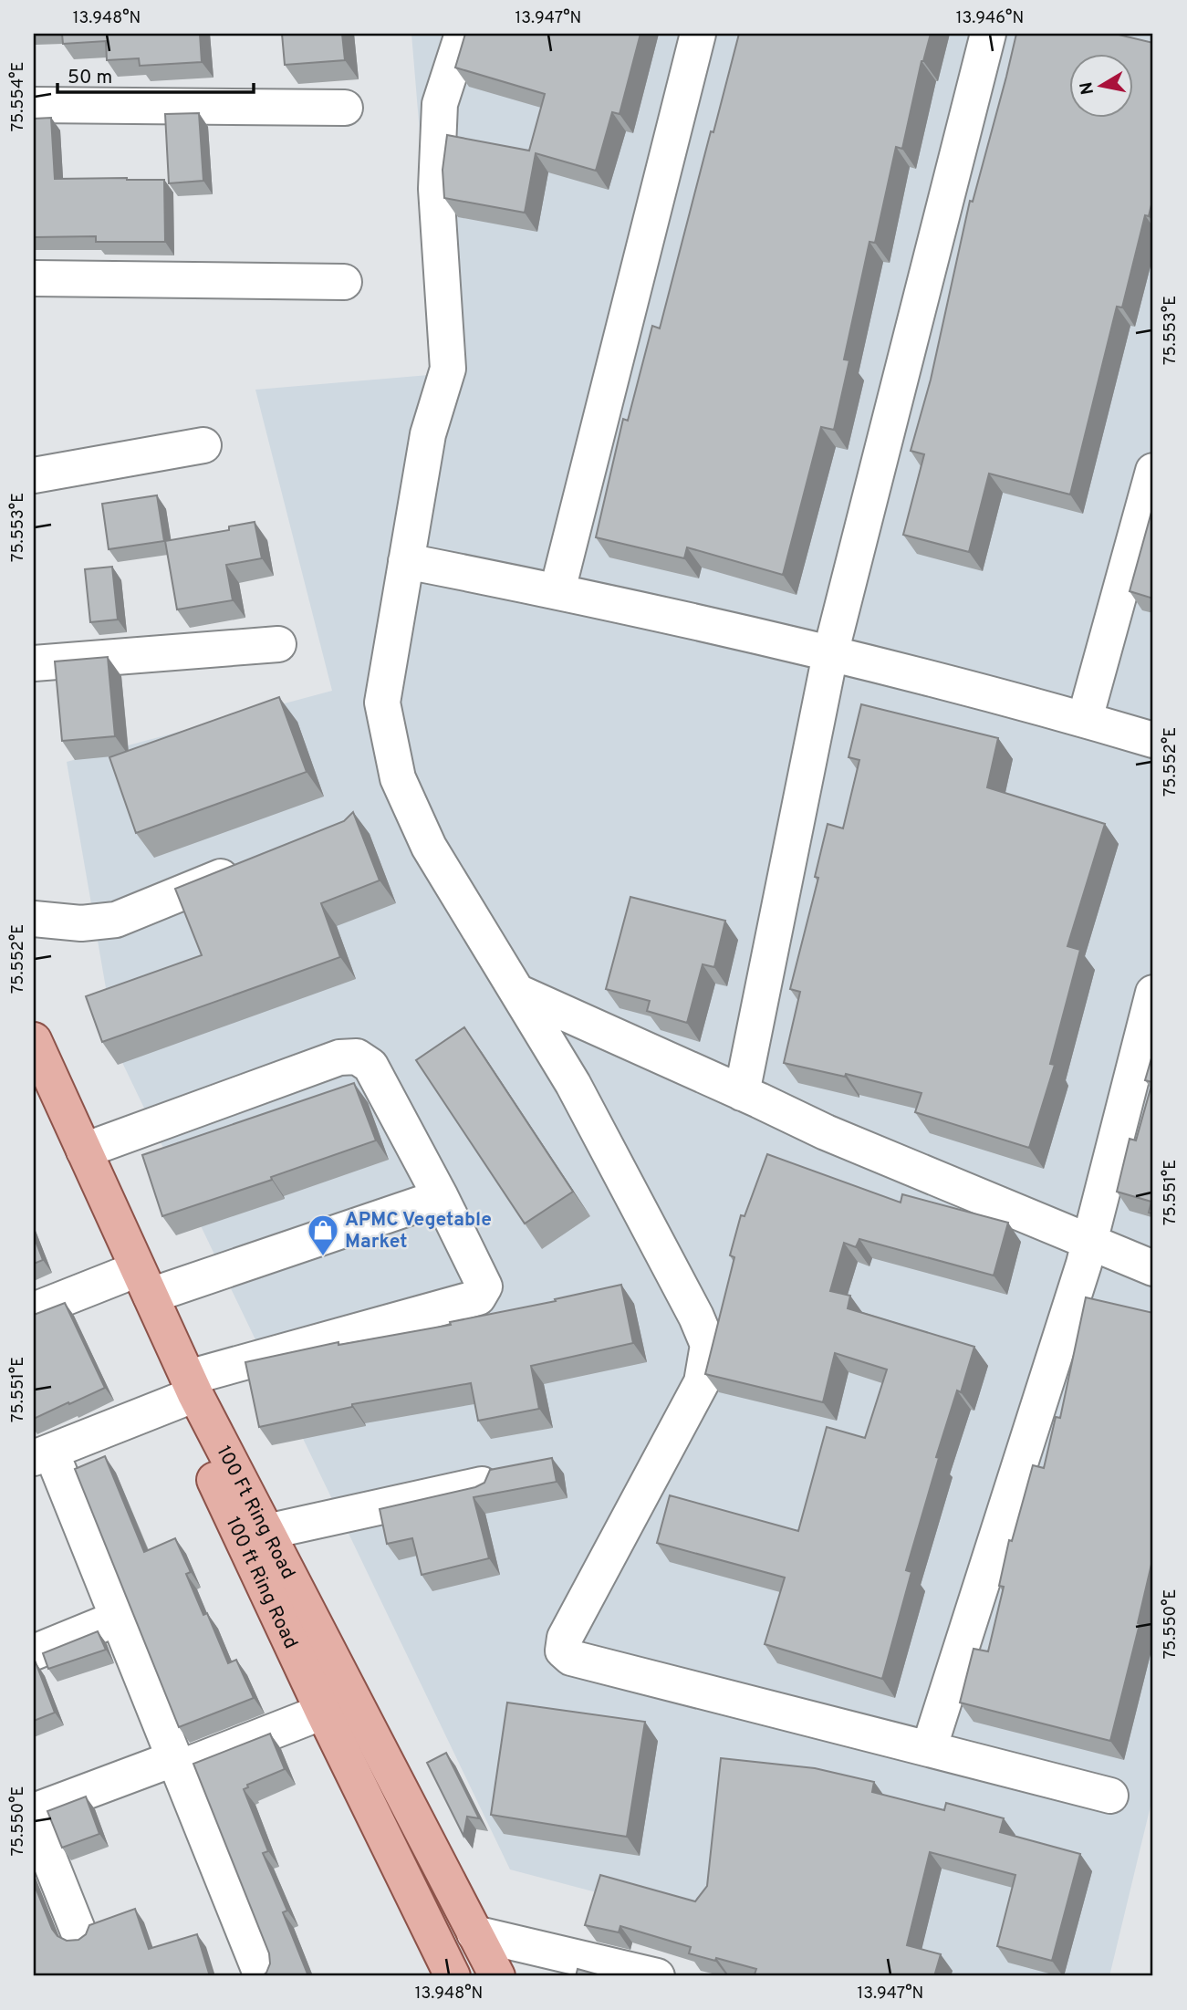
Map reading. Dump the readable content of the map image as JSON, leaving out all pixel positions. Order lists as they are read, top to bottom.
{
  "streets": {
    "main road": ["100 Ft Ring Road", "100 ft Ring Road"]
  },
  "crossings": [
    ["100 Ft Ring Road", "100 ft Ring Road"]
  ],
  "places": {
    "shop": ["APMC Vegetable Market"]
  },
  "scale_bar": "50 m",
  "north": "left",
  "coordinates": [
    "13.948°N",
    "13.947°N",
    "13.946°N",
    "75.554°E",
    "75.553°E",
    "75.552°E",
    "75.551°E",
    "75.550°E"
  ]
}
